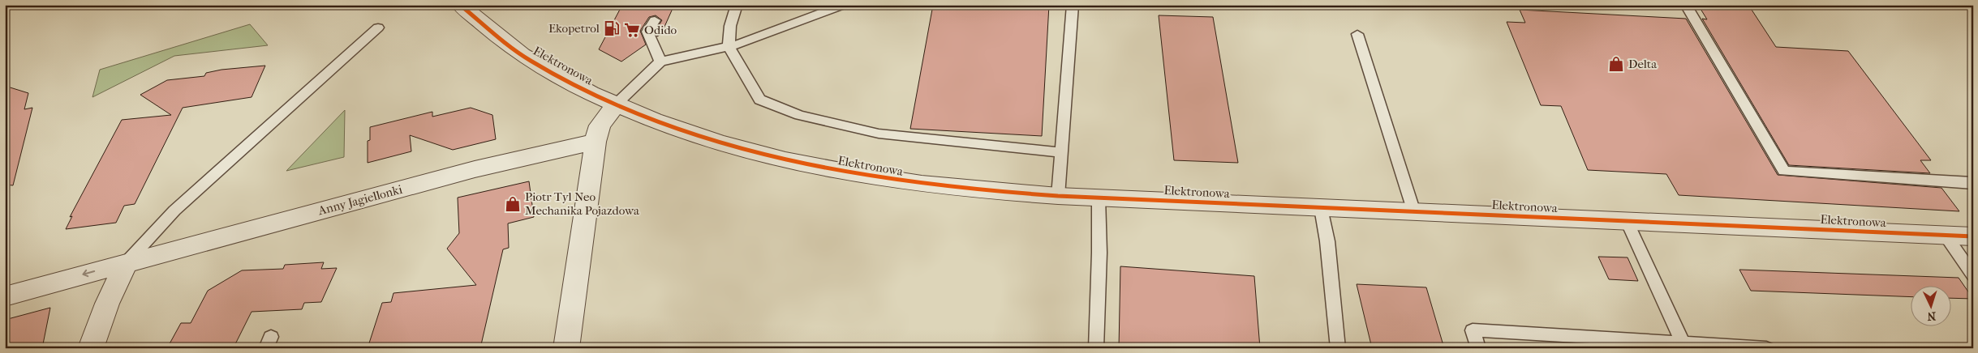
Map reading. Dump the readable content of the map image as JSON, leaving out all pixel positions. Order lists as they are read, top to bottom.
{
  "streets": {
    "street": ["Elektronowa", "Anny Jagiellonki"]
  },
  "places": {
    "fuel station": ["Ekopetrol"],
    "supermarket": ["Odido"],
    "shop": ["Delta", "Piotr Tyl Neo Mechanika Pojazdowa"]
  },
  "north": "bottom"
}
